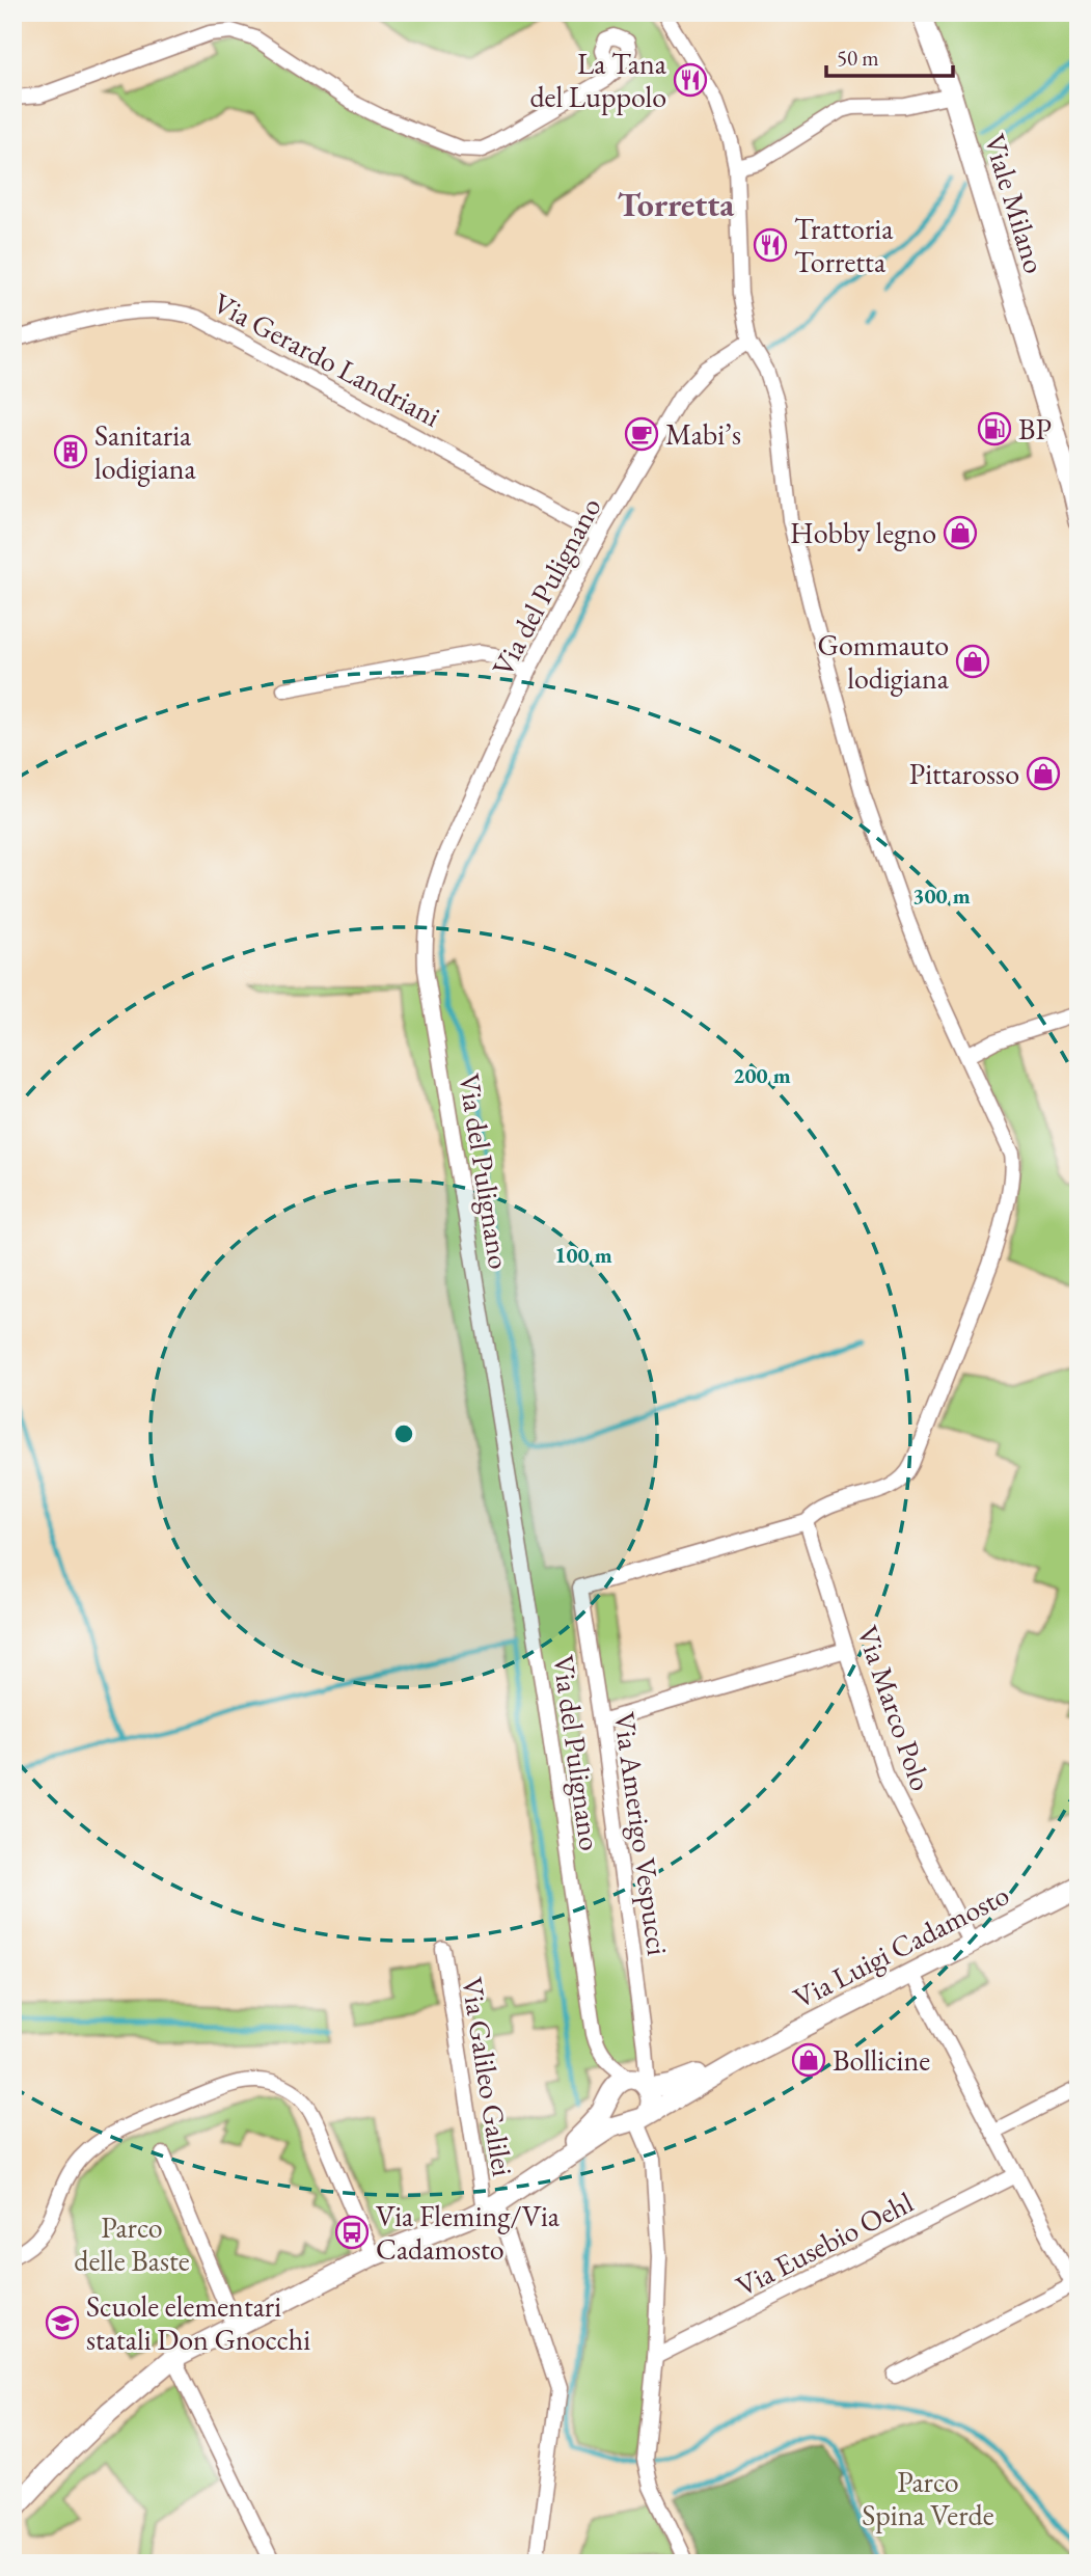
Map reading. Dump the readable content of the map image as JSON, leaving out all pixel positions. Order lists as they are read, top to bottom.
{
  "streets": {
    "street": [
      "Viale Milano",
      "Via Gerardo Landriani",
      "Via del Pulignano",
      "Via Marco Polo",
      "Via Amerigo Vespucci",
      "Via Luigi Cadamosto",
      "Via Galileo Galilei",
      "Via Eusebio Oehl"
    ]
  },
  "crossings": [
    ["Via Gerardo Landriani", "Via del Pulignano"],
    ["Via del Pulignano", "Via Amerigo Vespucci"],
    ["Via del Pulignano", "Via Luigi Cadamosto"],
    ["Via Marco Polo", "Via Amerigo Vespucci"],
    ["Via Marco Polo", "Via Luigi Cadamosto"],
    ["Via Amerigo Vespucci", "Via Luigi Cadamosto"]
  ],
  "districts": ["Torretta"],
  "parks": ["Parco delle Baste", "Parco Spina Verde"],
  "places": {
    "restaurant": ["La Tana del Luppolo", "Trattoria Torretta"],
    "fuel station": ["BP"],
    "cafe": ["Mabi’s"],
    "building": ["Sanitaria lodigiana"],
    "shop": [
      "Hobby legno",
      "Gommauto lodigiana",
      "Pittarosso",
      "Bollicine"
    ],
    "bus stop": ["Via Fleming/Via Cadamosto"],
    "school or university": ["Scuole elementari statali Don Gnocchi"]
  },
  "scale_bar": "50 m",
  "rings": ["300 m", "200 m", "100 m"]
}
